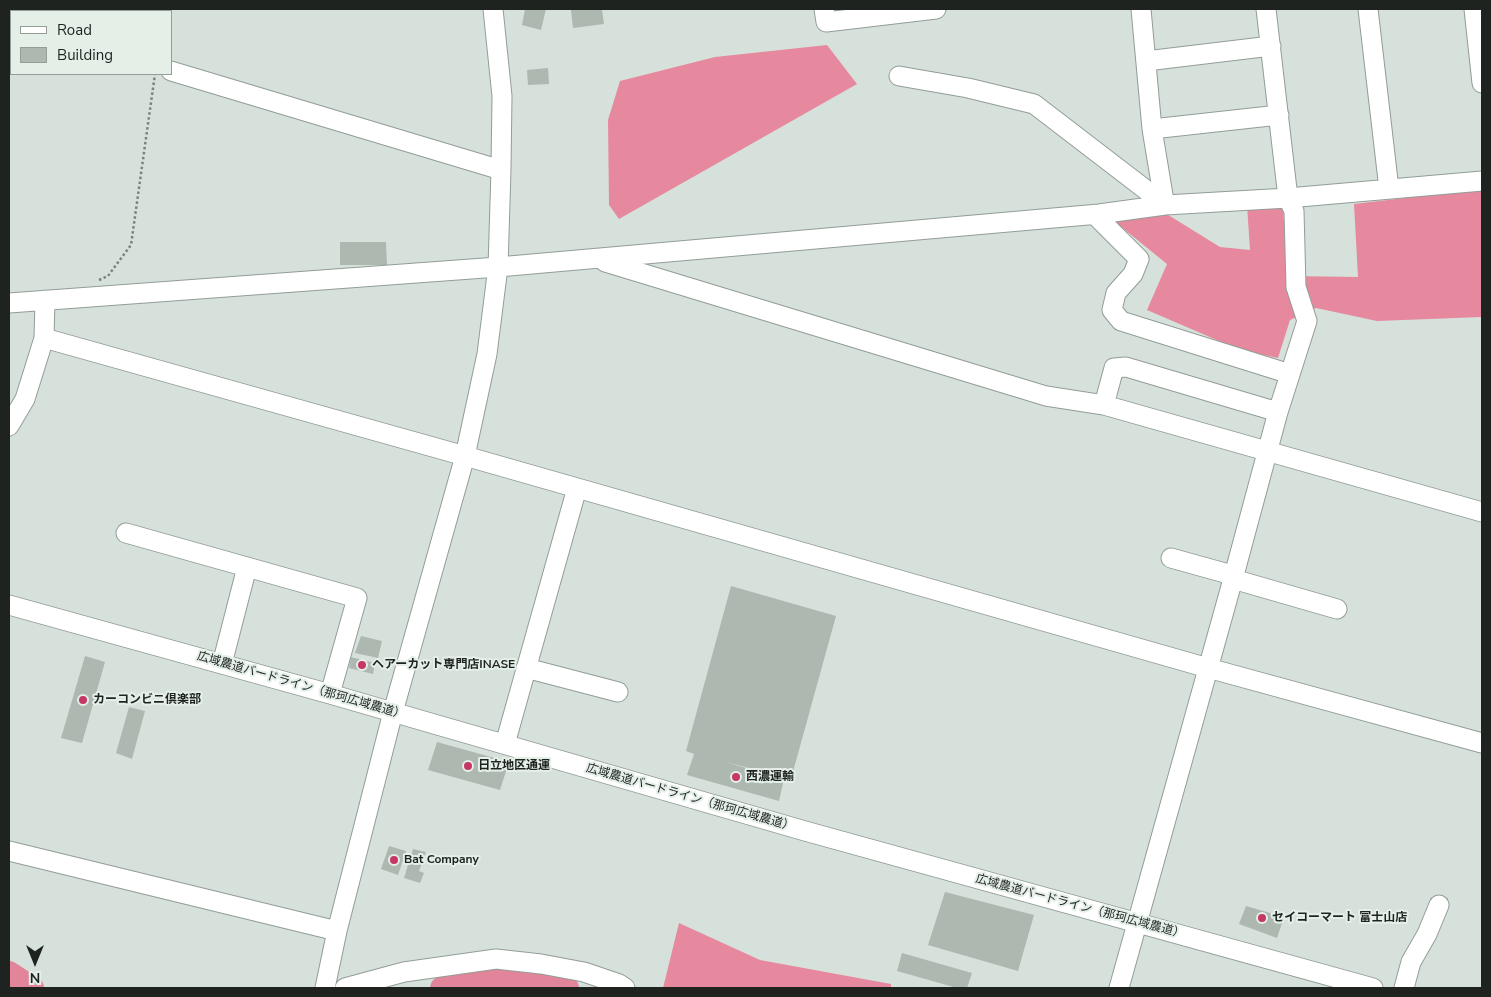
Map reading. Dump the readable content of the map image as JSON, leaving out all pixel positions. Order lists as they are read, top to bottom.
{
  "streets": {
    "street": ["広域農道バードライン（那珂広域農道）"]
  },
  "places": [
    "ヘアーカット専門店INASE",
    "カーコンビニ倶楽部",
    "日立地区通運",
    "西濃運輸",
    "Bat Company",
    "セイコーマート 富士山店"
  ],
  "legend": ["Road", "Building"],
  "north": "bottom"
}
